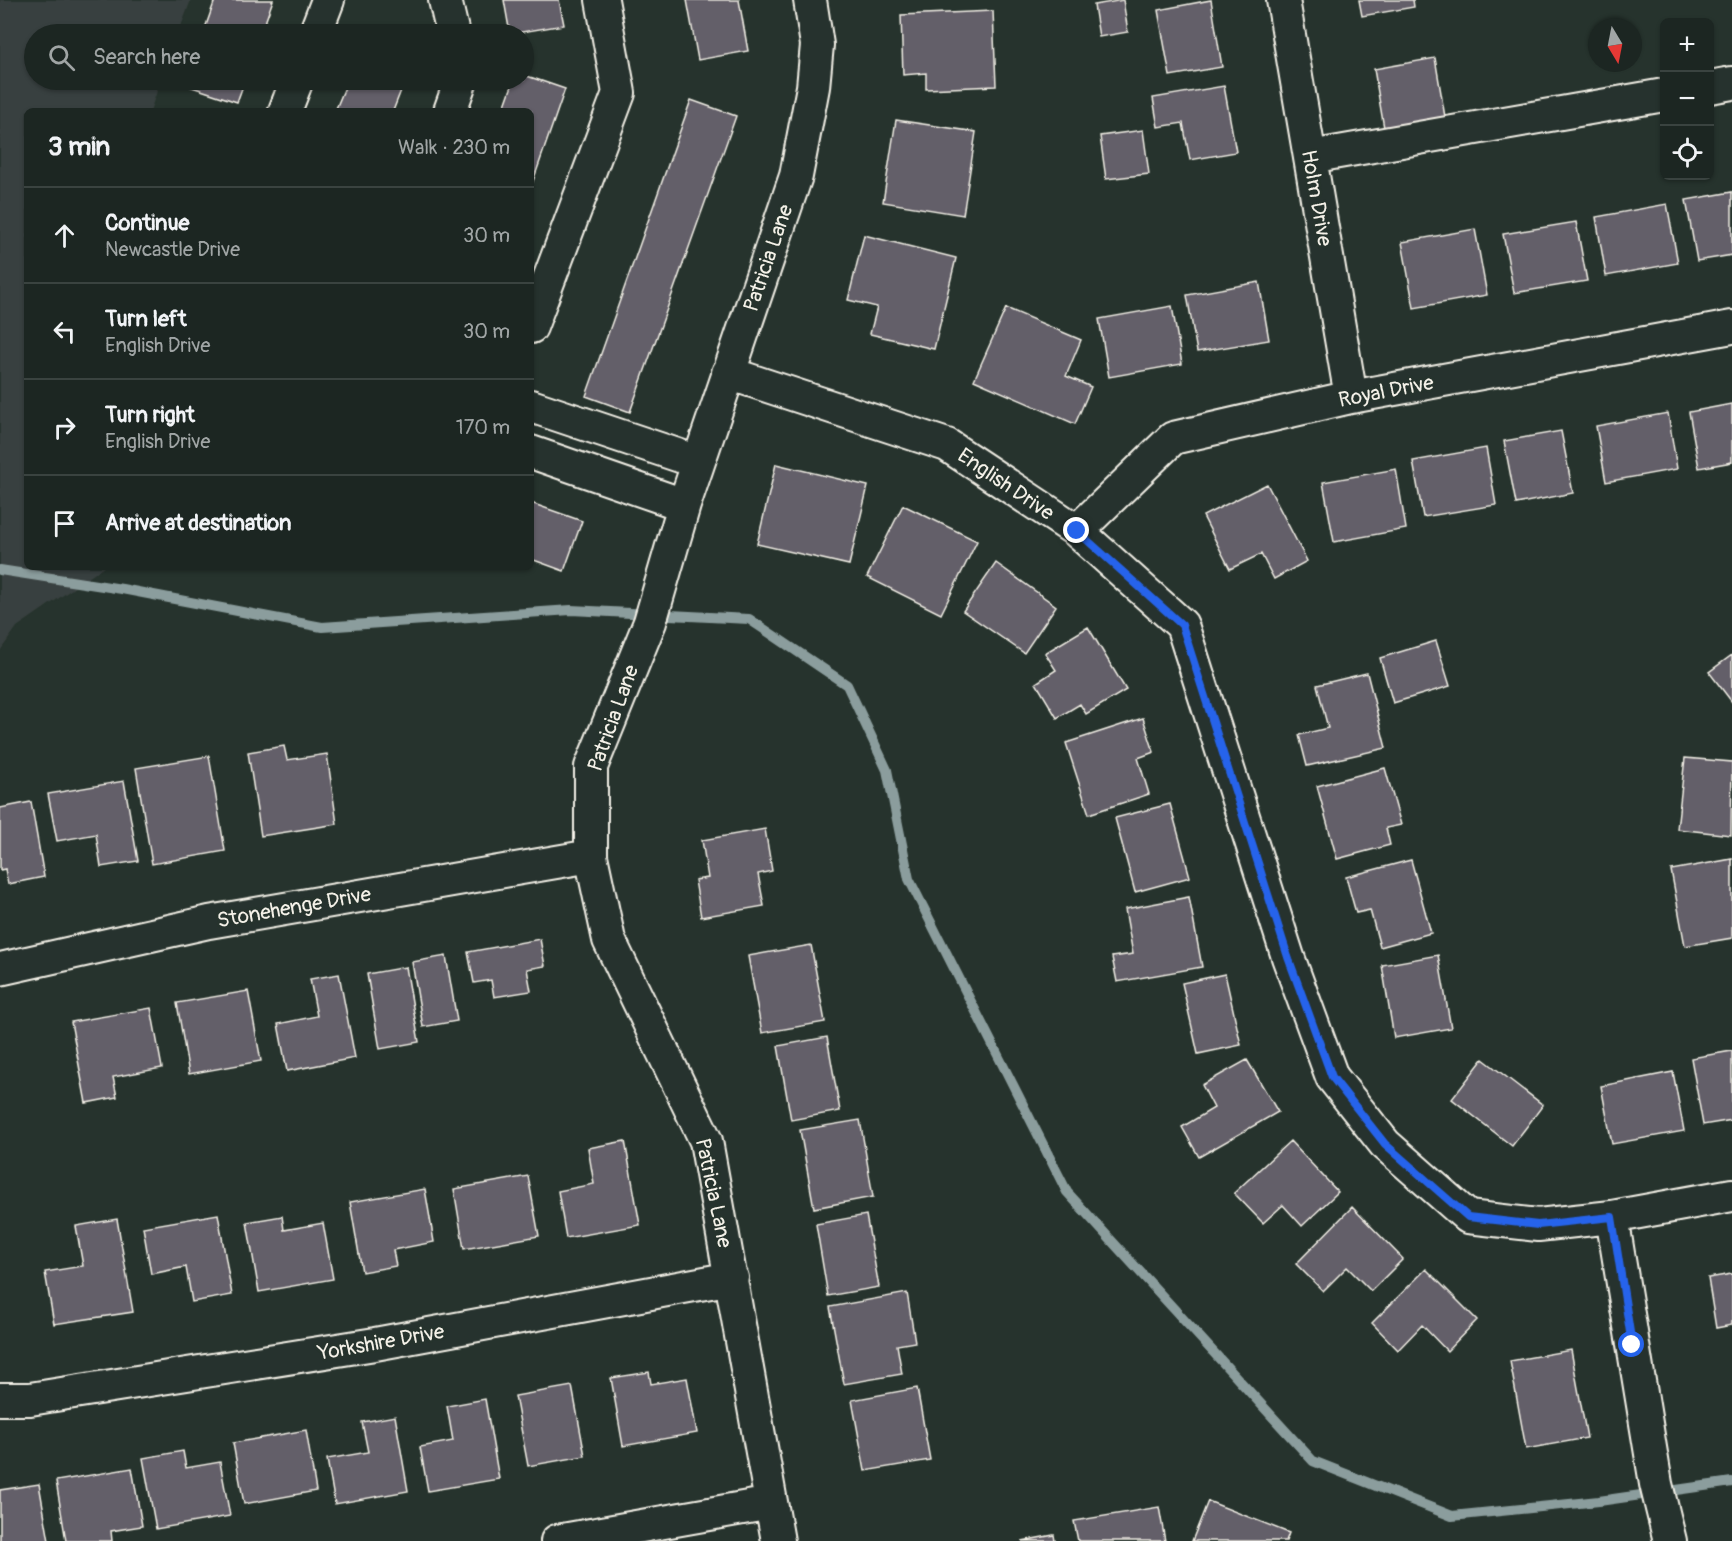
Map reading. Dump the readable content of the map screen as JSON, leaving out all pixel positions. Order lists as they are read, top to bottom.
{
  "streets": {
    "street": [
      "Holm Drive",
      "Patricia Lane",
      "Royal Drive",
      "English Drive",
      "Stonehenge Drive",
      "Yorkshire Drive"
    ]
  },
  "crossings": [
    ["Holm Drive", "Royal Drive"],
    ["Patricia Lane", "English Drive"],
    ["Patricia Lane", "Stonehenge Drive"],
    ["Patricia Lane", "Yorkshire Drive"],
    ["Royal Drive", "English Drive"]
  ],
  "north": "bottom",
  "page": {
    "map_buttons": ["+", "−"],
    "search": "Search here",
    "heading": ["3 min", "Walk · 230 m"],
    "list": [
      ["Continue", "Newcastle Drive", "30 m"],
      ["Turn left", "English Drive", "30 m"],
      ["Turn right", "English Drive", "170 m"],
      "Arrive at destination"
    ]
  }
}
